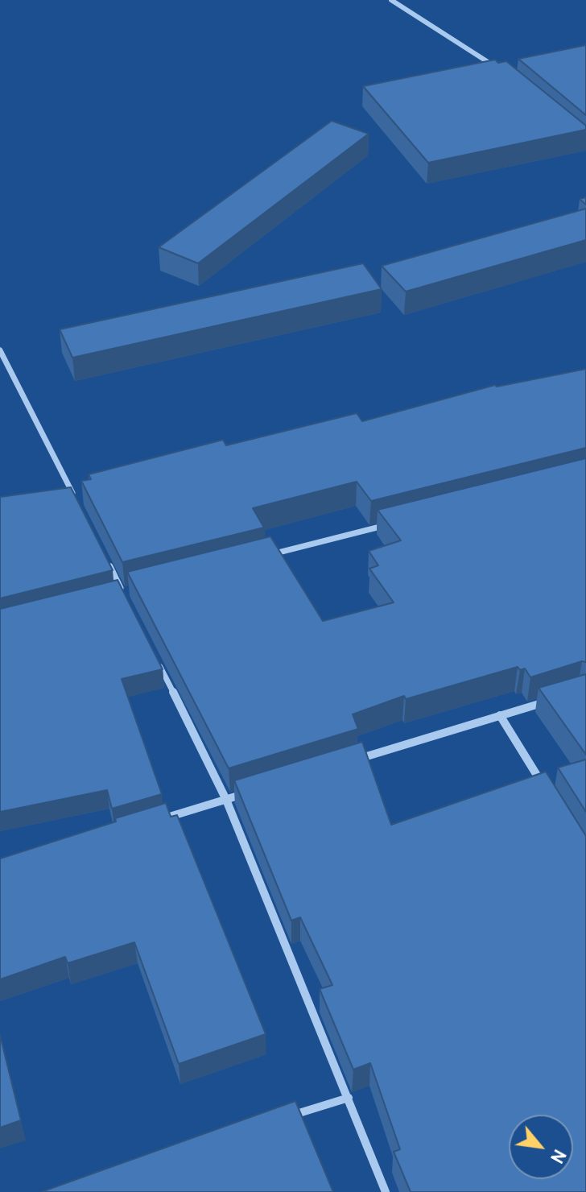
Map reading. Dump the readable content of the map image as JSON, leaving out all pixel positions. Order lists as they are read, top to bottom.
{
  "north": "bottom right"
}
